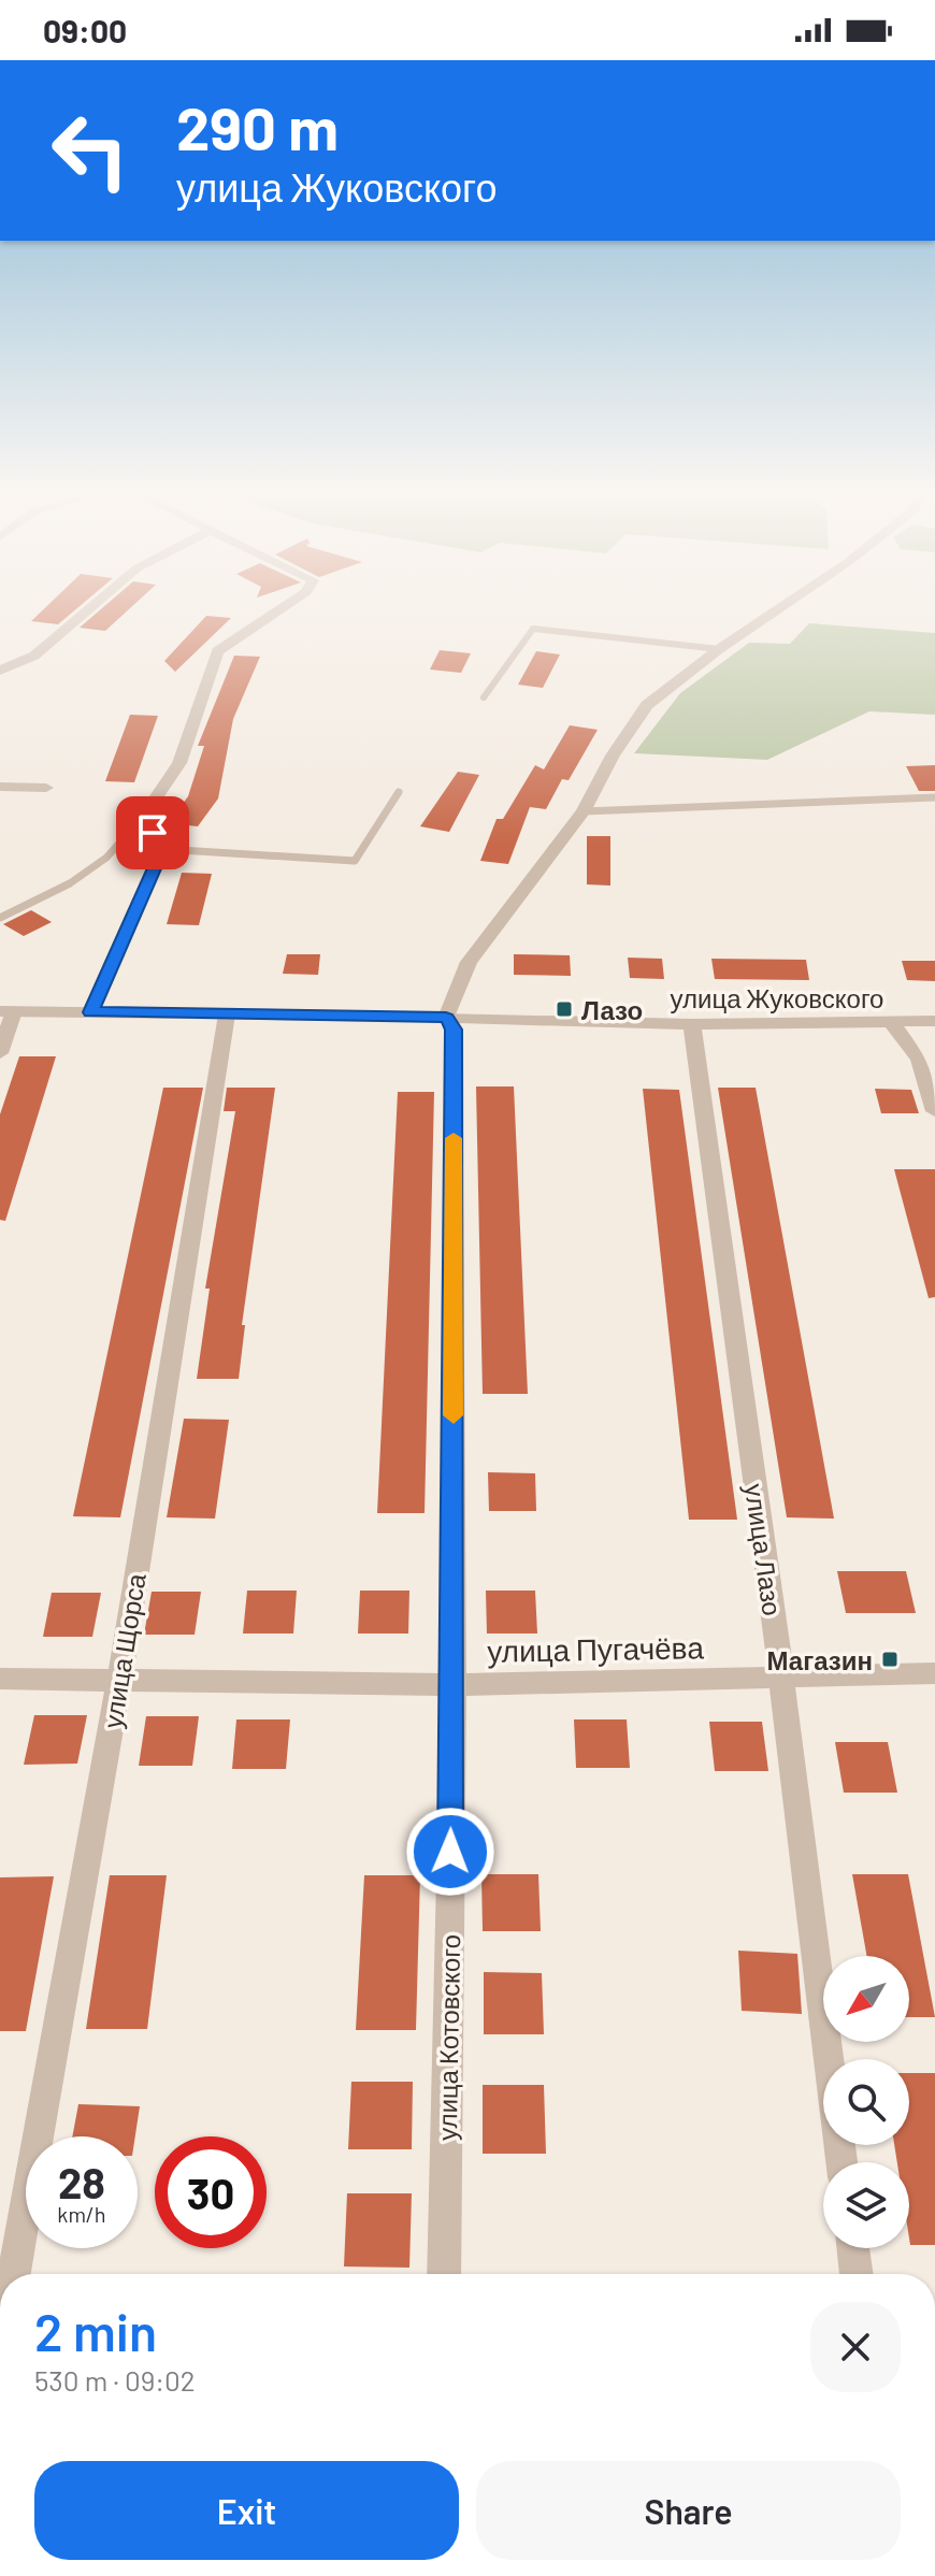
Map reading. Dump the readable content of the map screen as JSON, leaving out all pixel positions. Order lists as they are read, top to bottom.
{
  "streets": {
    "street": [
      "улица Жуковского",
      "улица Лазо",
      "улица Пугачёва",
      "улица Щорса",
      "улица Котовского"
    ]
  },
  "crossings": [
    ["улица Жуковского", "улица Лазо"],
    ["улица Жуковского", "улица Щорса"],
    ["улица Жуковского", "улица Котовского"],
    ["улица Лазо", "улица Пугачёва"],
    ["улица Пугачёва", "улица Щорса"],
    ["улица Пугачёва", "улица Котовского"]
  ],
  "places": {
    "transit": ["Лазо", "Магазин"]
  },
  "north": "bottom left",
  "page": {
    "status": "09:00",
    "turn": ["290 m", "улица Жуковского"],
    "speed": "28 km/h",
    "limit": "30",
    "heading": ["2 min", "530 m · 09:02"],
    "buttons": ["Exit", "Share"]
  }
}
